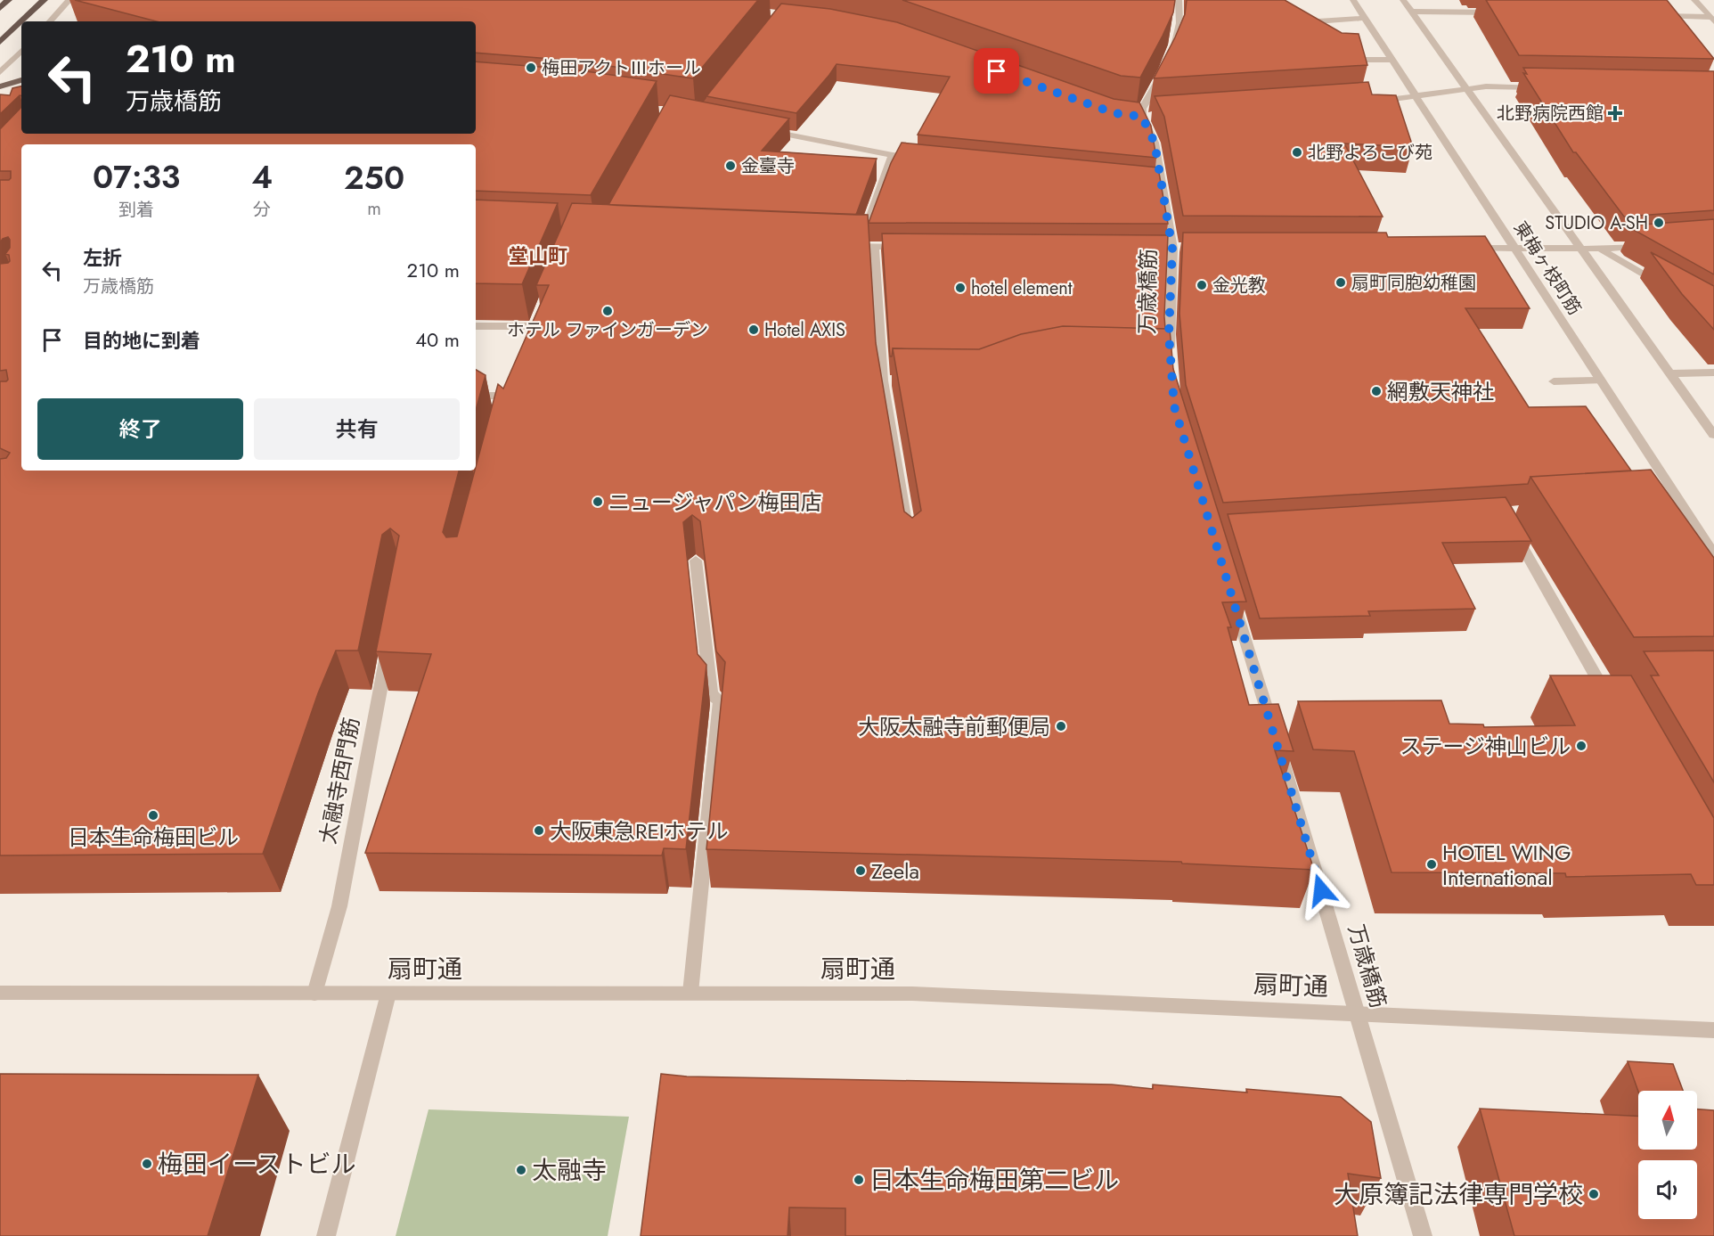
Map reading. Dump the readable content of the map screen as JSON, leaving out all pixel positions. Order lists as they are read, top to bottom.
{
  "streets": {
    "street": [
      "東梅ヶ枝町筋",
      "万歳橋筋",
      "太融寺西門筋",
      "扇町通"
    ]
  },
  "crossings": [
    ["万歳橋筋", "扇町通"],
    ["太融寺西門筋", "扇町通"]
  ],
  "districts": ["堂山町"],
  "places": {
    "other": [
      "梅田アクトⅢホール",
      "北野よろこび苑",
      "金臺寺",
      "STUDIO A-SH",
      "扇町同胞幼稚園",
      "金光教",
      "hotel element",
      "ホテル ファインガーデン",
      "Hotel AXIS",
      "網敷天神社",
      "ニュージャパン梅田店",
      "大阪太融寺前郵便局",
      "ステージ神山ビル",
      "日本生命梅田ビル",
      "大阪東急REIホテル",
      "HOTEL WING International",
      "Zeela",
      "梅田イーストビル",
      "太融寺",
      "日本生命梅田第二ビル",
      "大原簿記法律専門学校"
    ],
    "health": ["北野病院西館"]
  },
  "north": "top",
  "page": {
    "turn": ["210 m", "万歳橋筋"],
    "eta": [
      "07:33",
      "到着",
      "4",
      "分",
      "250",
      "m"
    ],
    "list": [
      {
        "name": "左折",
        "note": "万歳橋筋",
        "value": "210 m"
      },
      {
        "name": "目的地に到着",
        "value": "40 m"
      }
    ],
    "buttons": ["終了", "共有"]
  }
}
